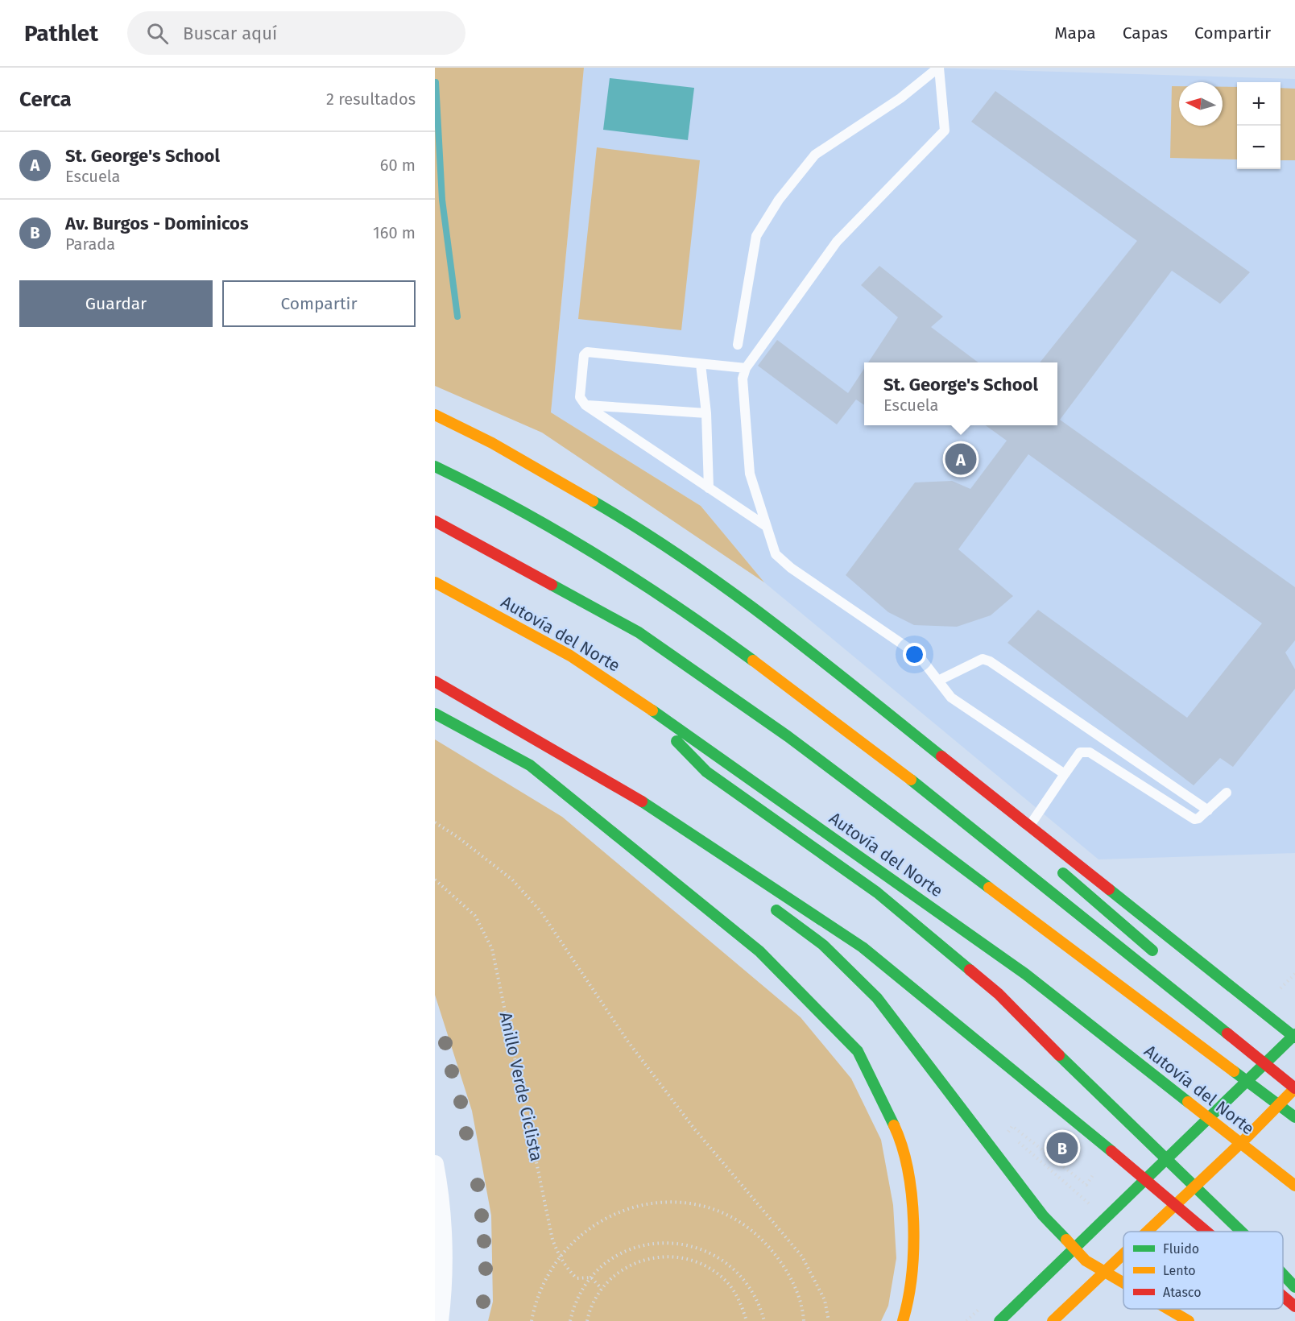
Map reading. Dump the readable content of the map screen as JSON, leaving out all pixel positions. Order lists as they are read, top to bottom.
{
  "streets": {
    "main road": ["Autovía del Norte"],
    "path": ["Anillo Verde Ciclista"]
  },
  "legend": ["Fluido", "Lento", "Atasco"],
  "north": "left",
  "page": {
    "header": "Pathlet",
    "search": "Buscar aquí",
    "nav": ["Mapa", "Capas", "Compartir"],
    "heading": ["Cerca", "2 resultados"],
    "map_buttons": ["+", "−"],
    "list": [
      {
        "mark": "A",
        "name": "St. George's School",
        "note": "Escuela",
        "value": "60 m"
      },
      {
        "mark": "B",
        "name": "Av. Burgos - Dominicos",
        "note": "Parada",
        "value": "160 m"
      }
    ],
    "buttons": ["Guardar", "Compartir"],
    "popup": ["St. George's School", "Escuela"],
    "pins": ["A", "B"]
  }
}
